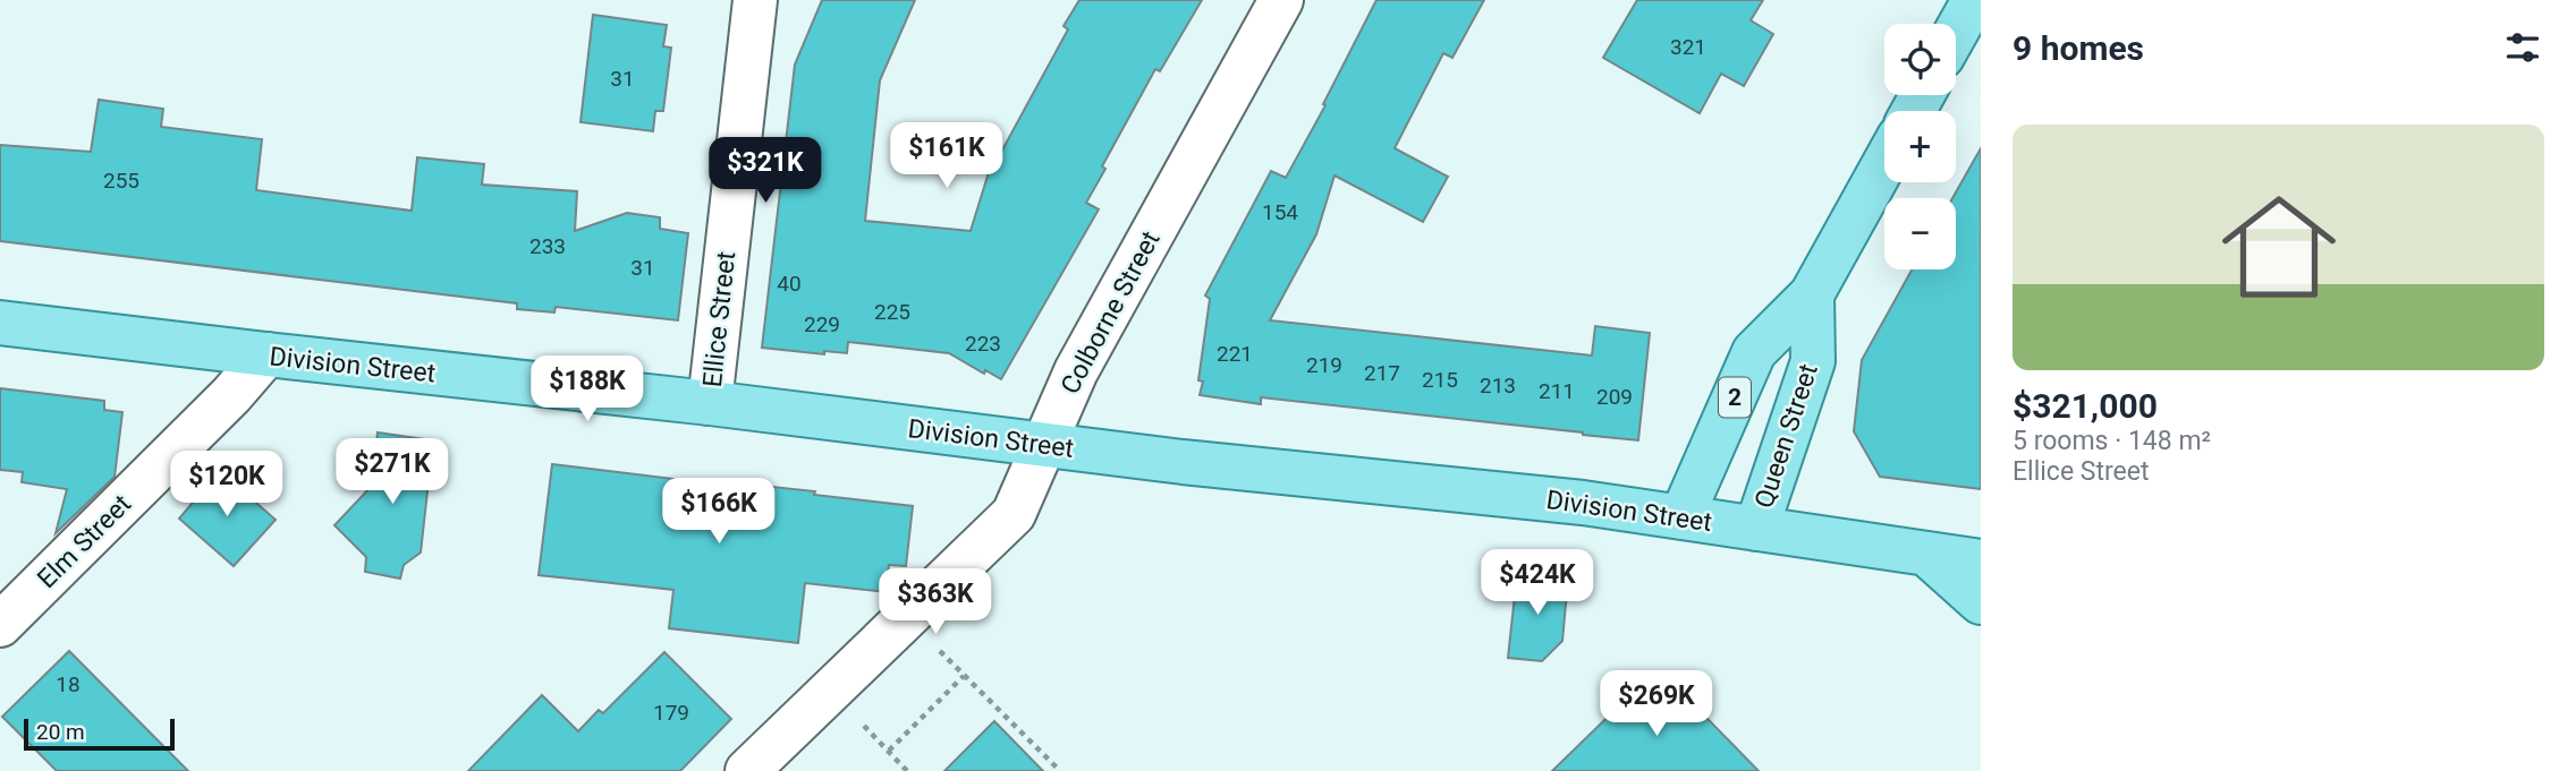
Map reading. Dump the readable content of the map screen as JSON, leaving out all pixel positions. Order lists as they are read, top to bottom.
{
  "streets": {
    "main road": ["Division Street", "2", "Queen Street"],
    "street": ["Colborne Street", "Ellice Street", "Elm Street"]
  },
  "crossings": [
    ["Colborne Street", "Division Street"],
    ["Ellice Street", "Division Street"],
    ["Division Street", "Queen Street"],
    ["Division Street", "Elm Street"]
  ],
  "house_numbers": [
    "321",
    "31",
    "255",
    "154",
    "233",
    "31",
    "40",
    "225",
    "229",
    "223",
    "221",
    "219",
    "217",
    "215",
    "213",
    "211",
    "209",
    "18",
    "179"
  ],
  "scale_bar": "20 m",
  "page": {
    "heading": "9 homes",
    "map_buttons": ["+", "−"],
    "list": [
      {
        "name": "$321,000",
        "note": "5 rooms · 148 m² · Ellice Street"
      }
    ],
    "price": [
      "$161K",
      "$321K",
      "$188K",
      "$271K",
      "$120K",
      "$166K",
      "$424K",
      "$363K",
      "$269K"
    ],
    "scale": "20 m"
  }
}
